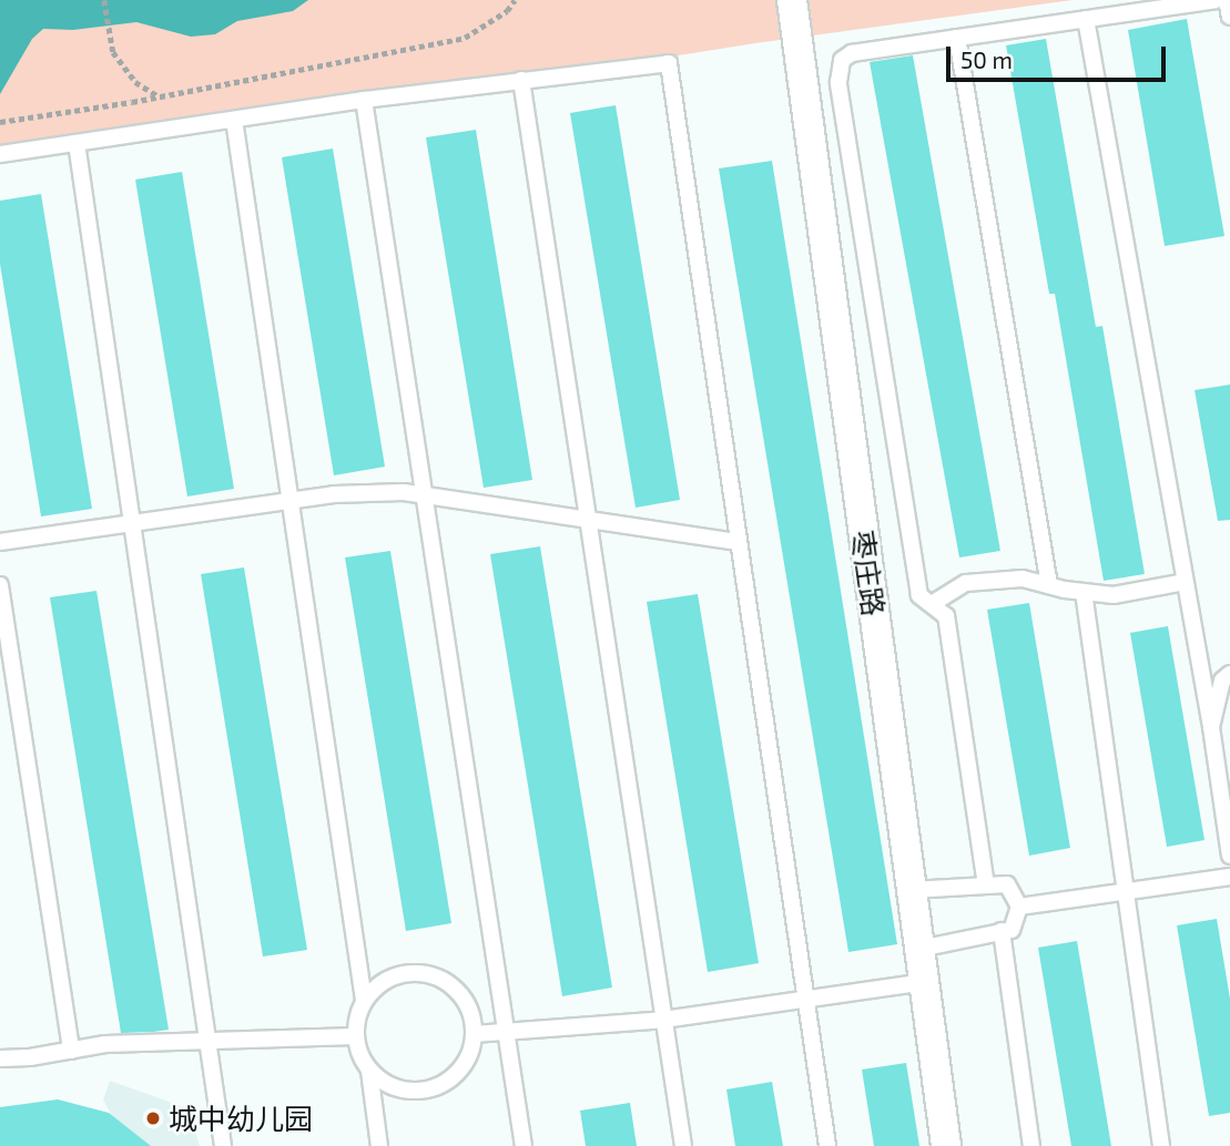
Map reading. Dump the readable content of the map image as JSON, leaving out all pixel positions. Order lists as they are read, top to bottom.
{
  "streets": {
    "street": ["枣庄路"]
  },
  "places": ["城中幼儿园"],
  "scale_bar": "50 m"
}
